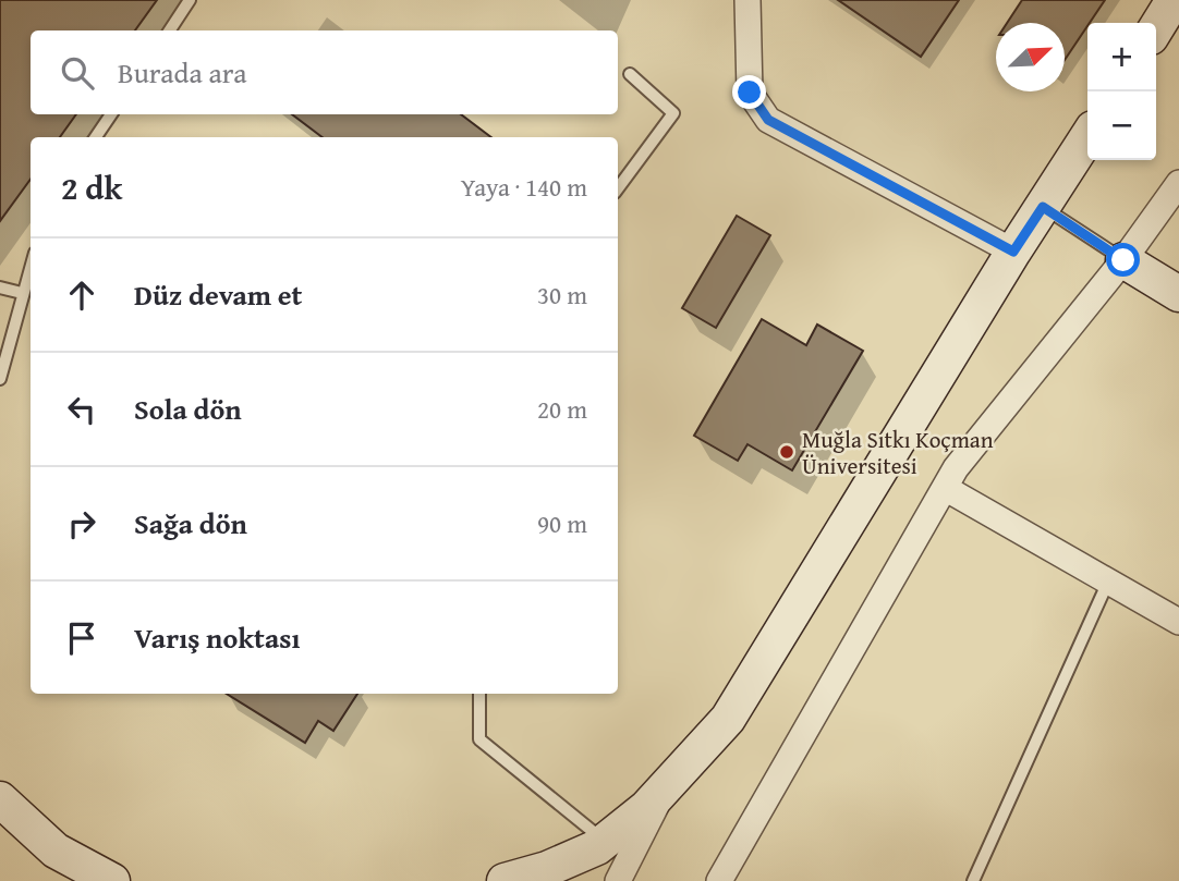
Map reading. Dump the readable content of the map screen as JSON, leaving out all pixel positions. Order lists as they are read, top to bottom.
{
  "places": ["Muğla Sıtkı Koçman Üniversitesi"],
  "north": "top right",
  "page": {
    "map_buttons": ["+", "−"],
    "search": "Burada ara",
    "heading": ["2 dk", "Yaya · 140 m"],
    "list": [
      ["Düz devam et", "30 m"],
      ["Sola dön", "20 m"],
      ["Sağa dön", "90 m"],
      "Varış noktası"
    ]
  }
}
